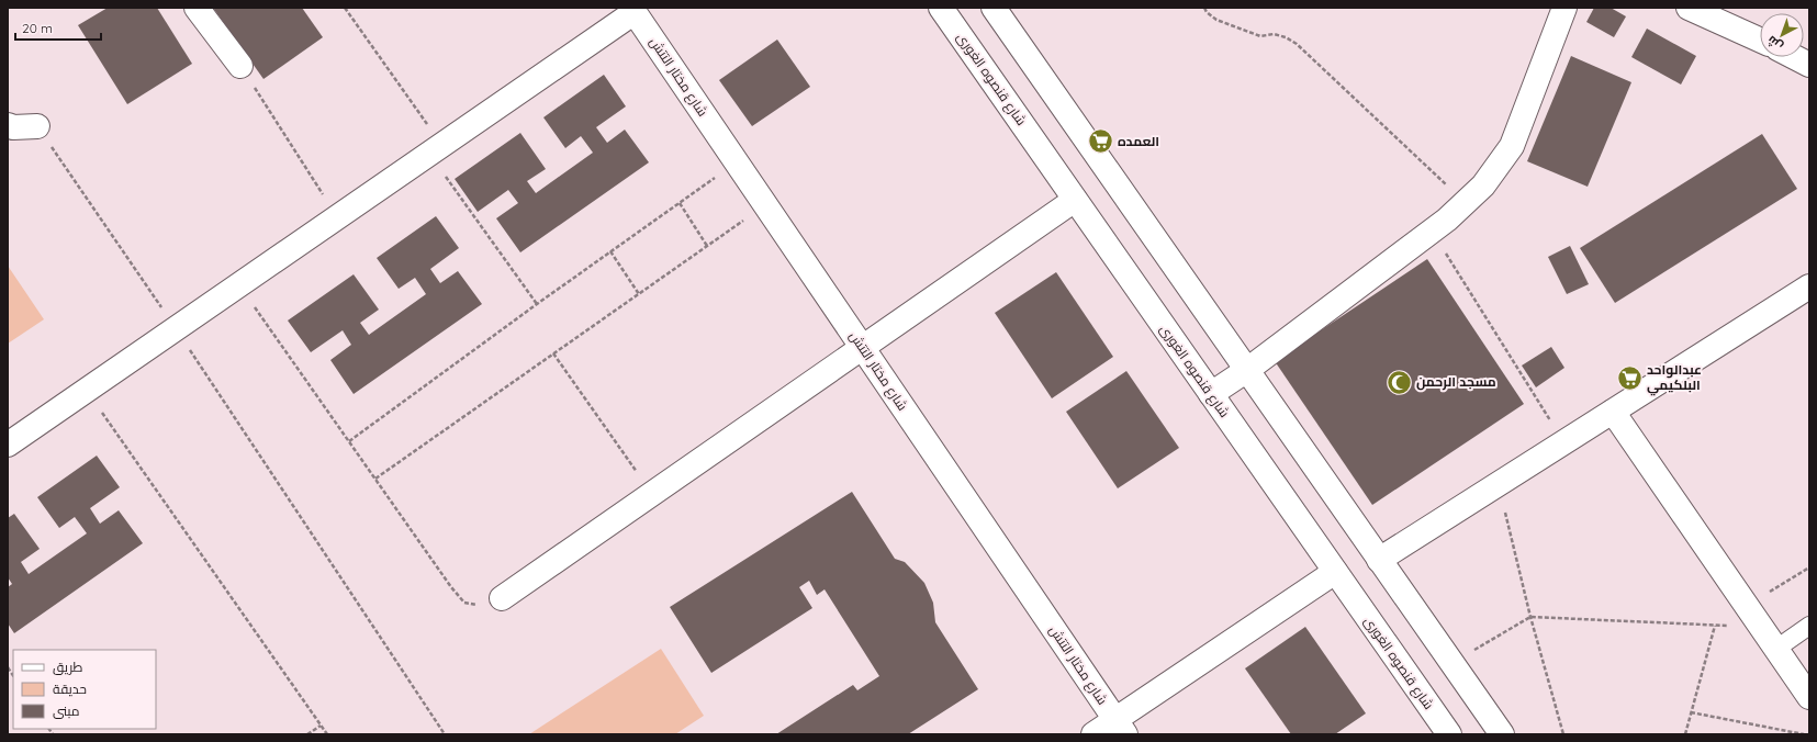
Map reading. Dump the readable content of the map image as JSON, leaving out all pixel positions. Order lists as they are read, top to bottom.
{
  "streets": {
    "street": ["شارع مختار التتش", "شارع قنصوه الغورى"]
  },
  "places": {
    "supermarket": ["العمده", "عبدالواحد البلكيمي"],
    "mosque": ["مسجد الرحمن"]
  },
  "legend": ["طريق", "حديقة", "مبنى"],
  "scale_bar": "20 m",
  "north": "bottom left"
}
